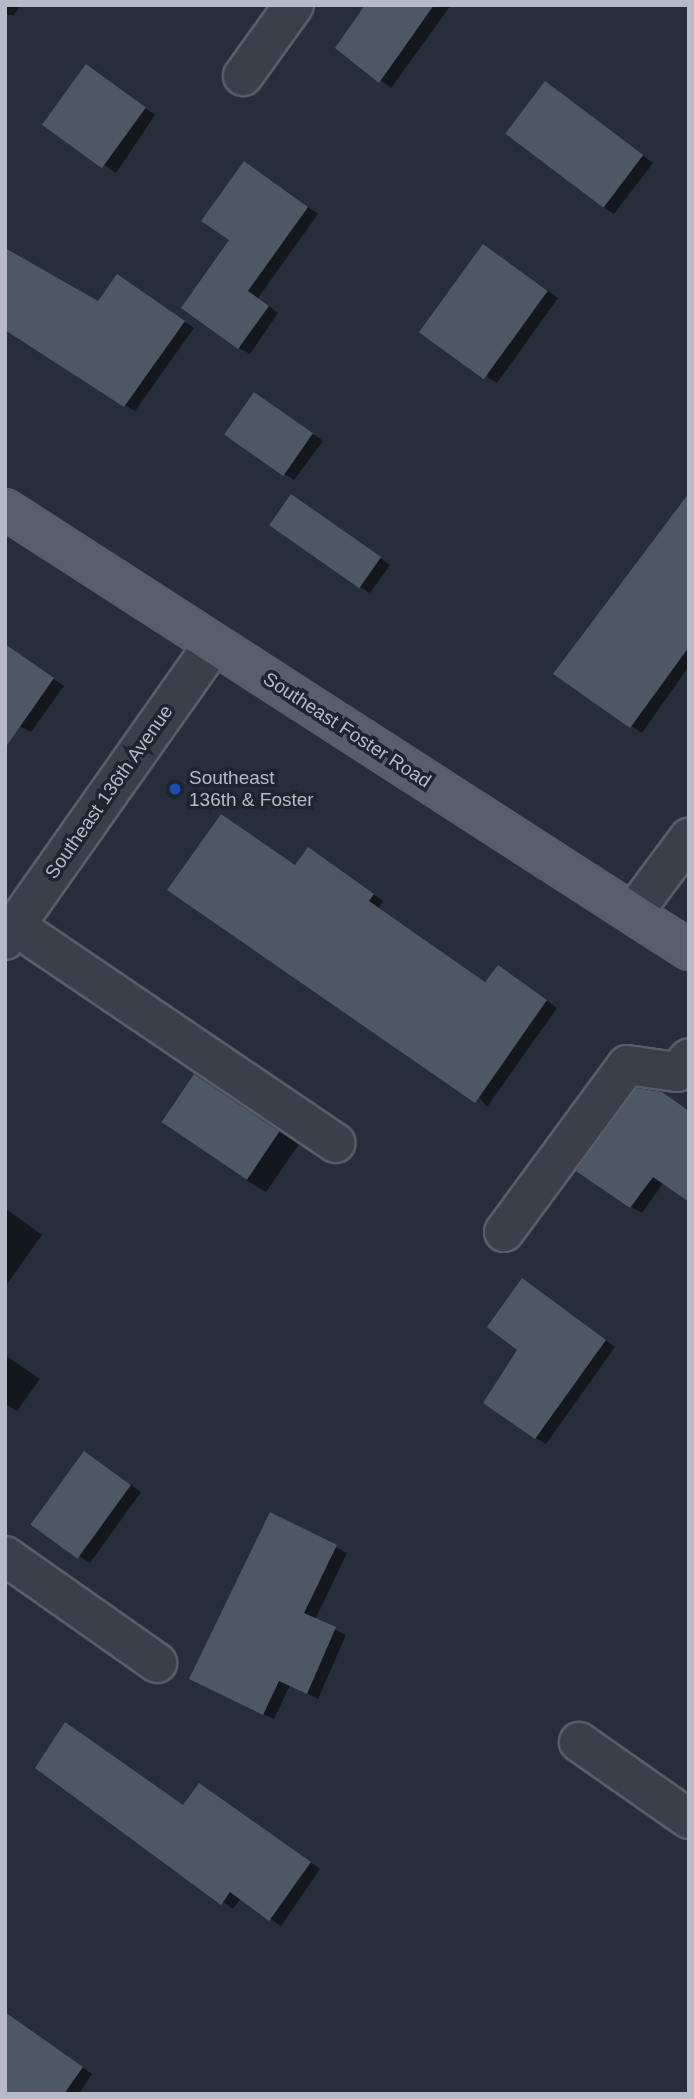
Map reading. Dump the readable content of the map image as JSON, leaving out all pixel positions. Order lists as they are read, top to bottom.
{
  "streets": {
    "main road": ["Southeast Foster Road"],
    "street": ["Southeast 136th Avenue"]
  },
  "crossings": [
    ["Southeast Foster Road", "Southeast 136th Avenue"]
  ],
  "places": ["Southeast 136th & Foster"]
}
